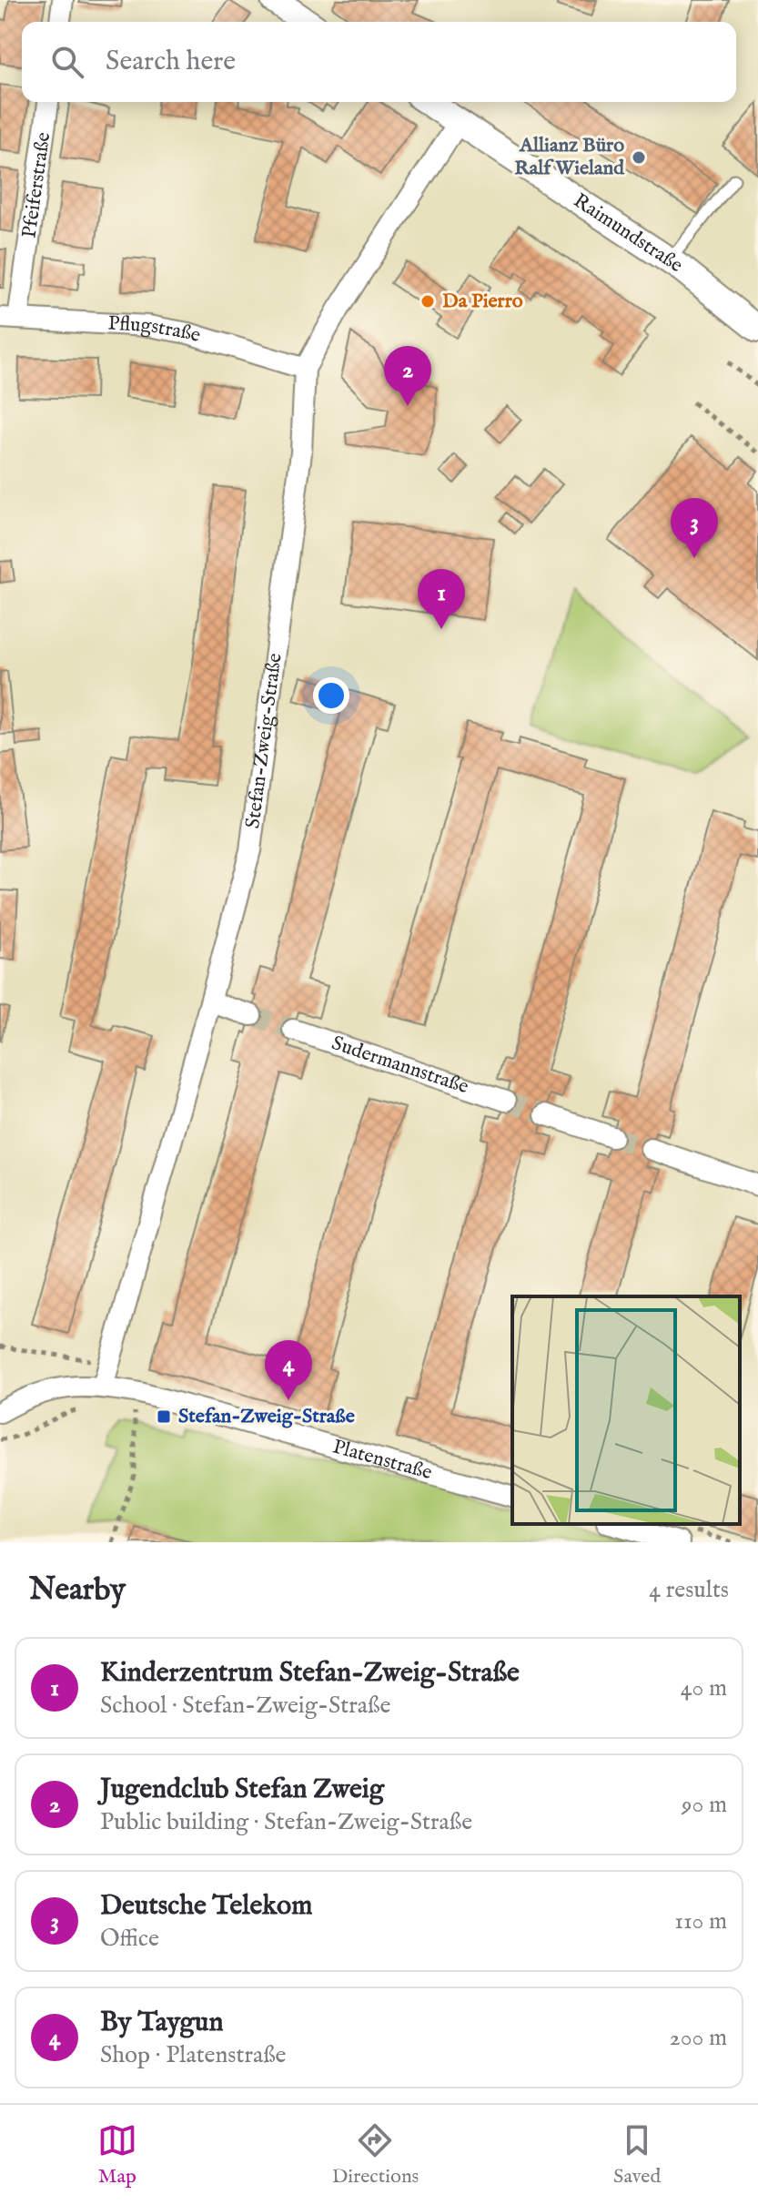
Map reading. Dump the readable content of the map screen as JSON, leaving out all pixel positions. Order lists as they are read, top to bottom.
{
  "streets": {
    "street": [
      "Pfeiferstraße",
      "Raimundstraße",
      "Pflugstraße",
      "Stefan-Zweig-Straße",
      "Sudermannstraße",
      "Platenstraße"
    ]
  },
  "crossings": [
    ["Pfeiferstraße", "Pflugstraße"],
    ["Raimundstraße", "Stefan-Zweig-Straße"],
    ["Pflugstraße", "Stefan-Zweig-Straße"],
    ["Stefan-Zweig-Straße", "Platenstraße"]
  ],
  "places": {
    "other": ["Allianz Büro Ralf Wieland", "Da Pierro"],
    "transit": ["Stefan-Zweig-Straße"]
  },
  "page": {
    "search": "Search here",
    "pins": [
      "2",
      "3",
      "1",
      "4"
    ],
    "heading": ["Nearby", "4 results"],
    "list": [
      {
        "mark": "1",
        "name": "Kinderzentrum Stefan-Zweig-Straße",
        "note": "School · Stefan-Zweig-Straße",
        "value": "40 m"
      },
      {
        "mark": "2",
        "name": "Jugendclub Stefan Zweig",
        "note": "Public building · Stefan-Zweig-Straße",
        "value": "90 m"
      },
      {
        "mark": "3",
        "name": "Deutsche Telekom",
        "note": "Office",
        "value": "110 m"
      },
      {
        "mark": "4",
        "name": "By Taygun",
        "note": "Shop · Platenstraße",
        "value": "200 m"
      }
    ],
    "nav": ["Map", "Directions", "Saved"]
  }
}
